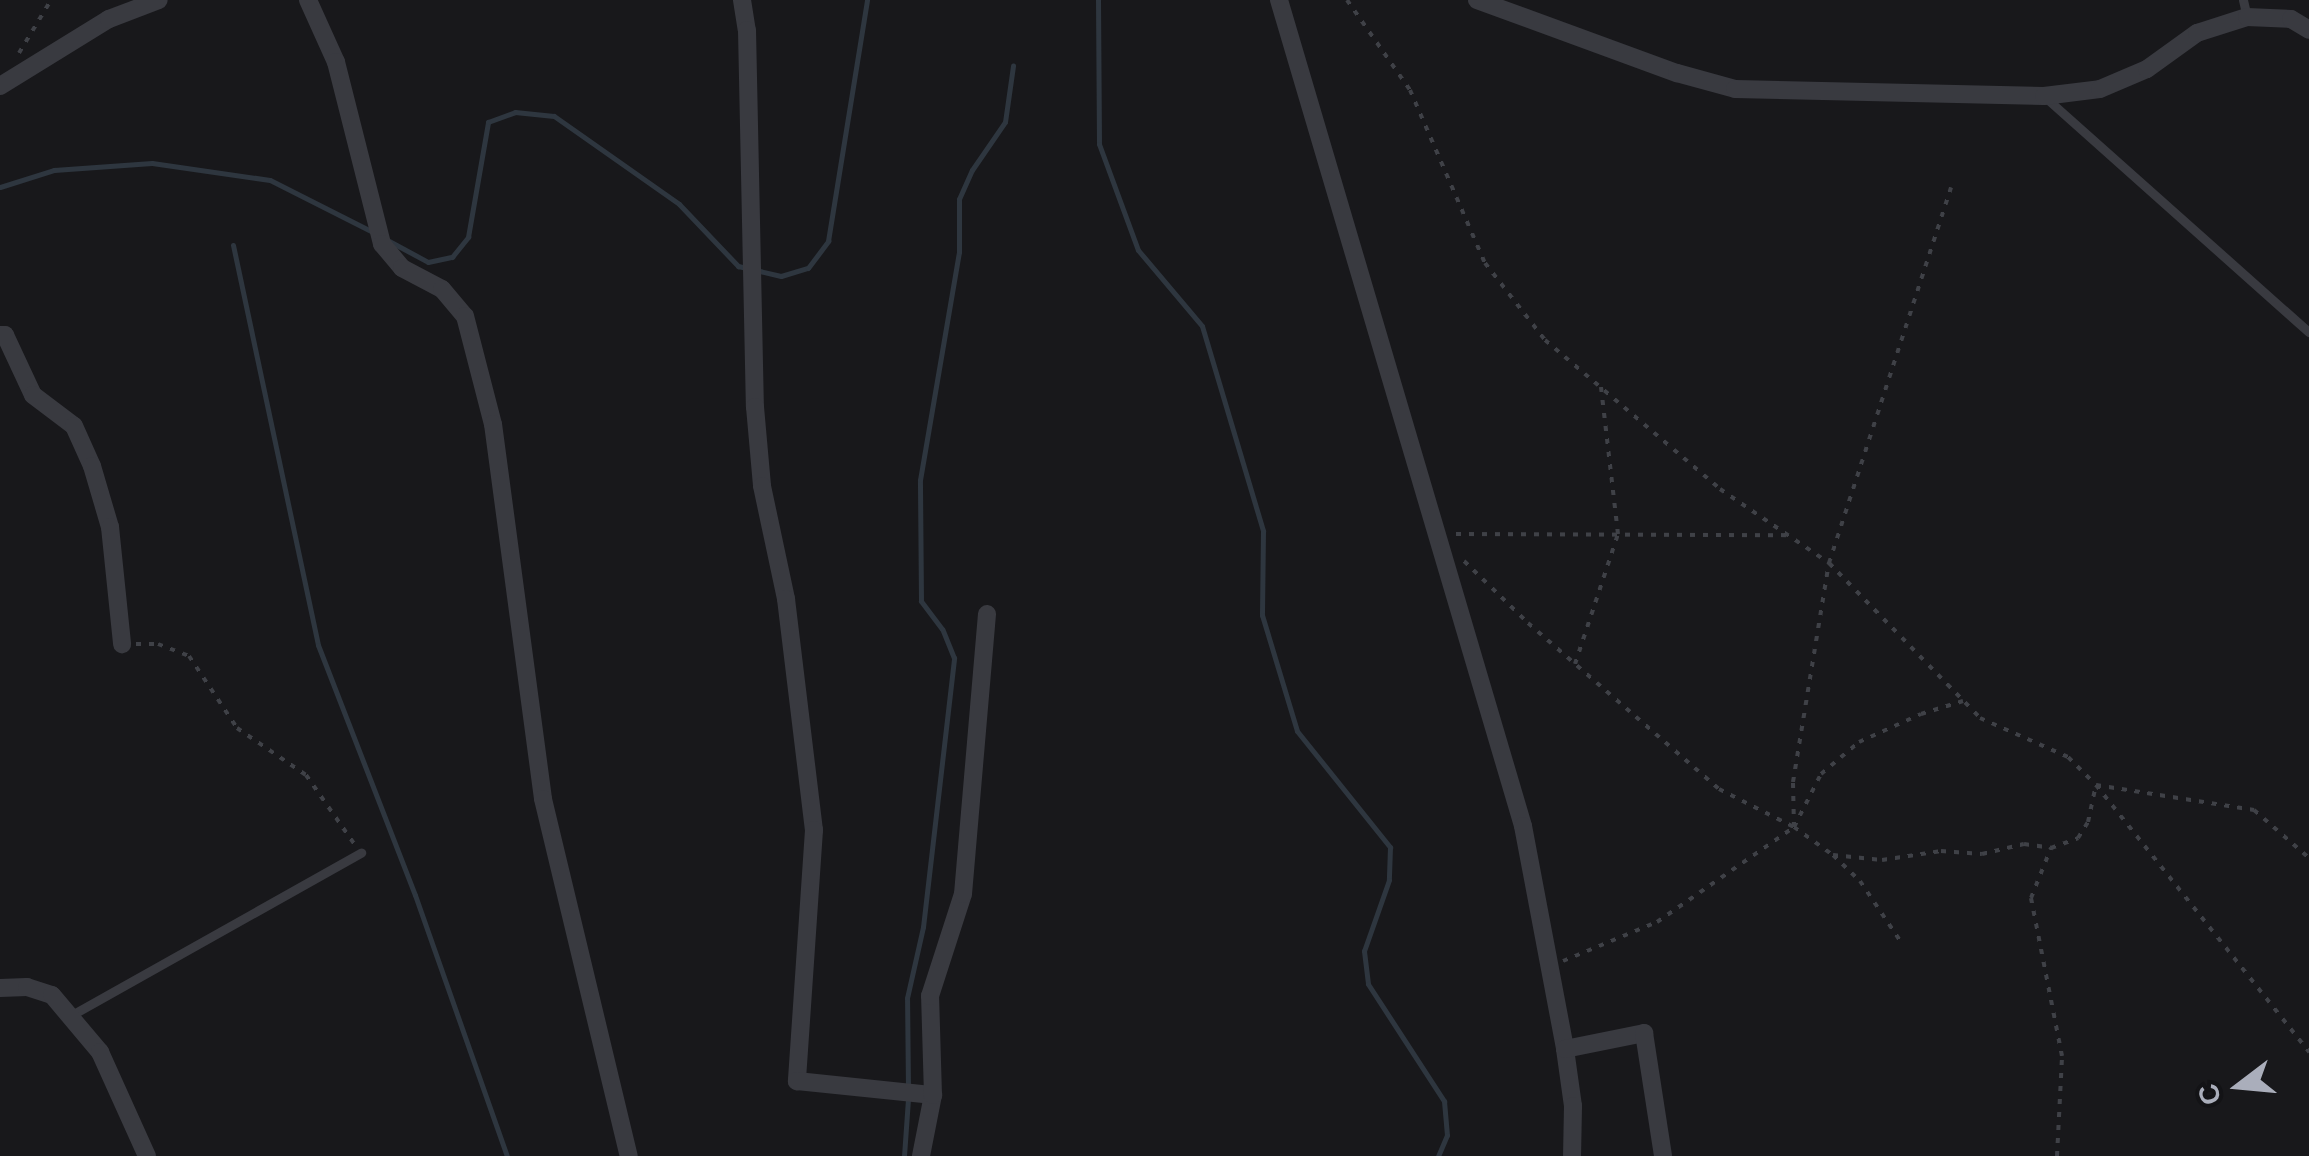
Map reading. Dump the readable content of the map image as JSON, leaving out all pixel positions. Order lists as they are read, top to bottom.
{
  "north": "left"
}
